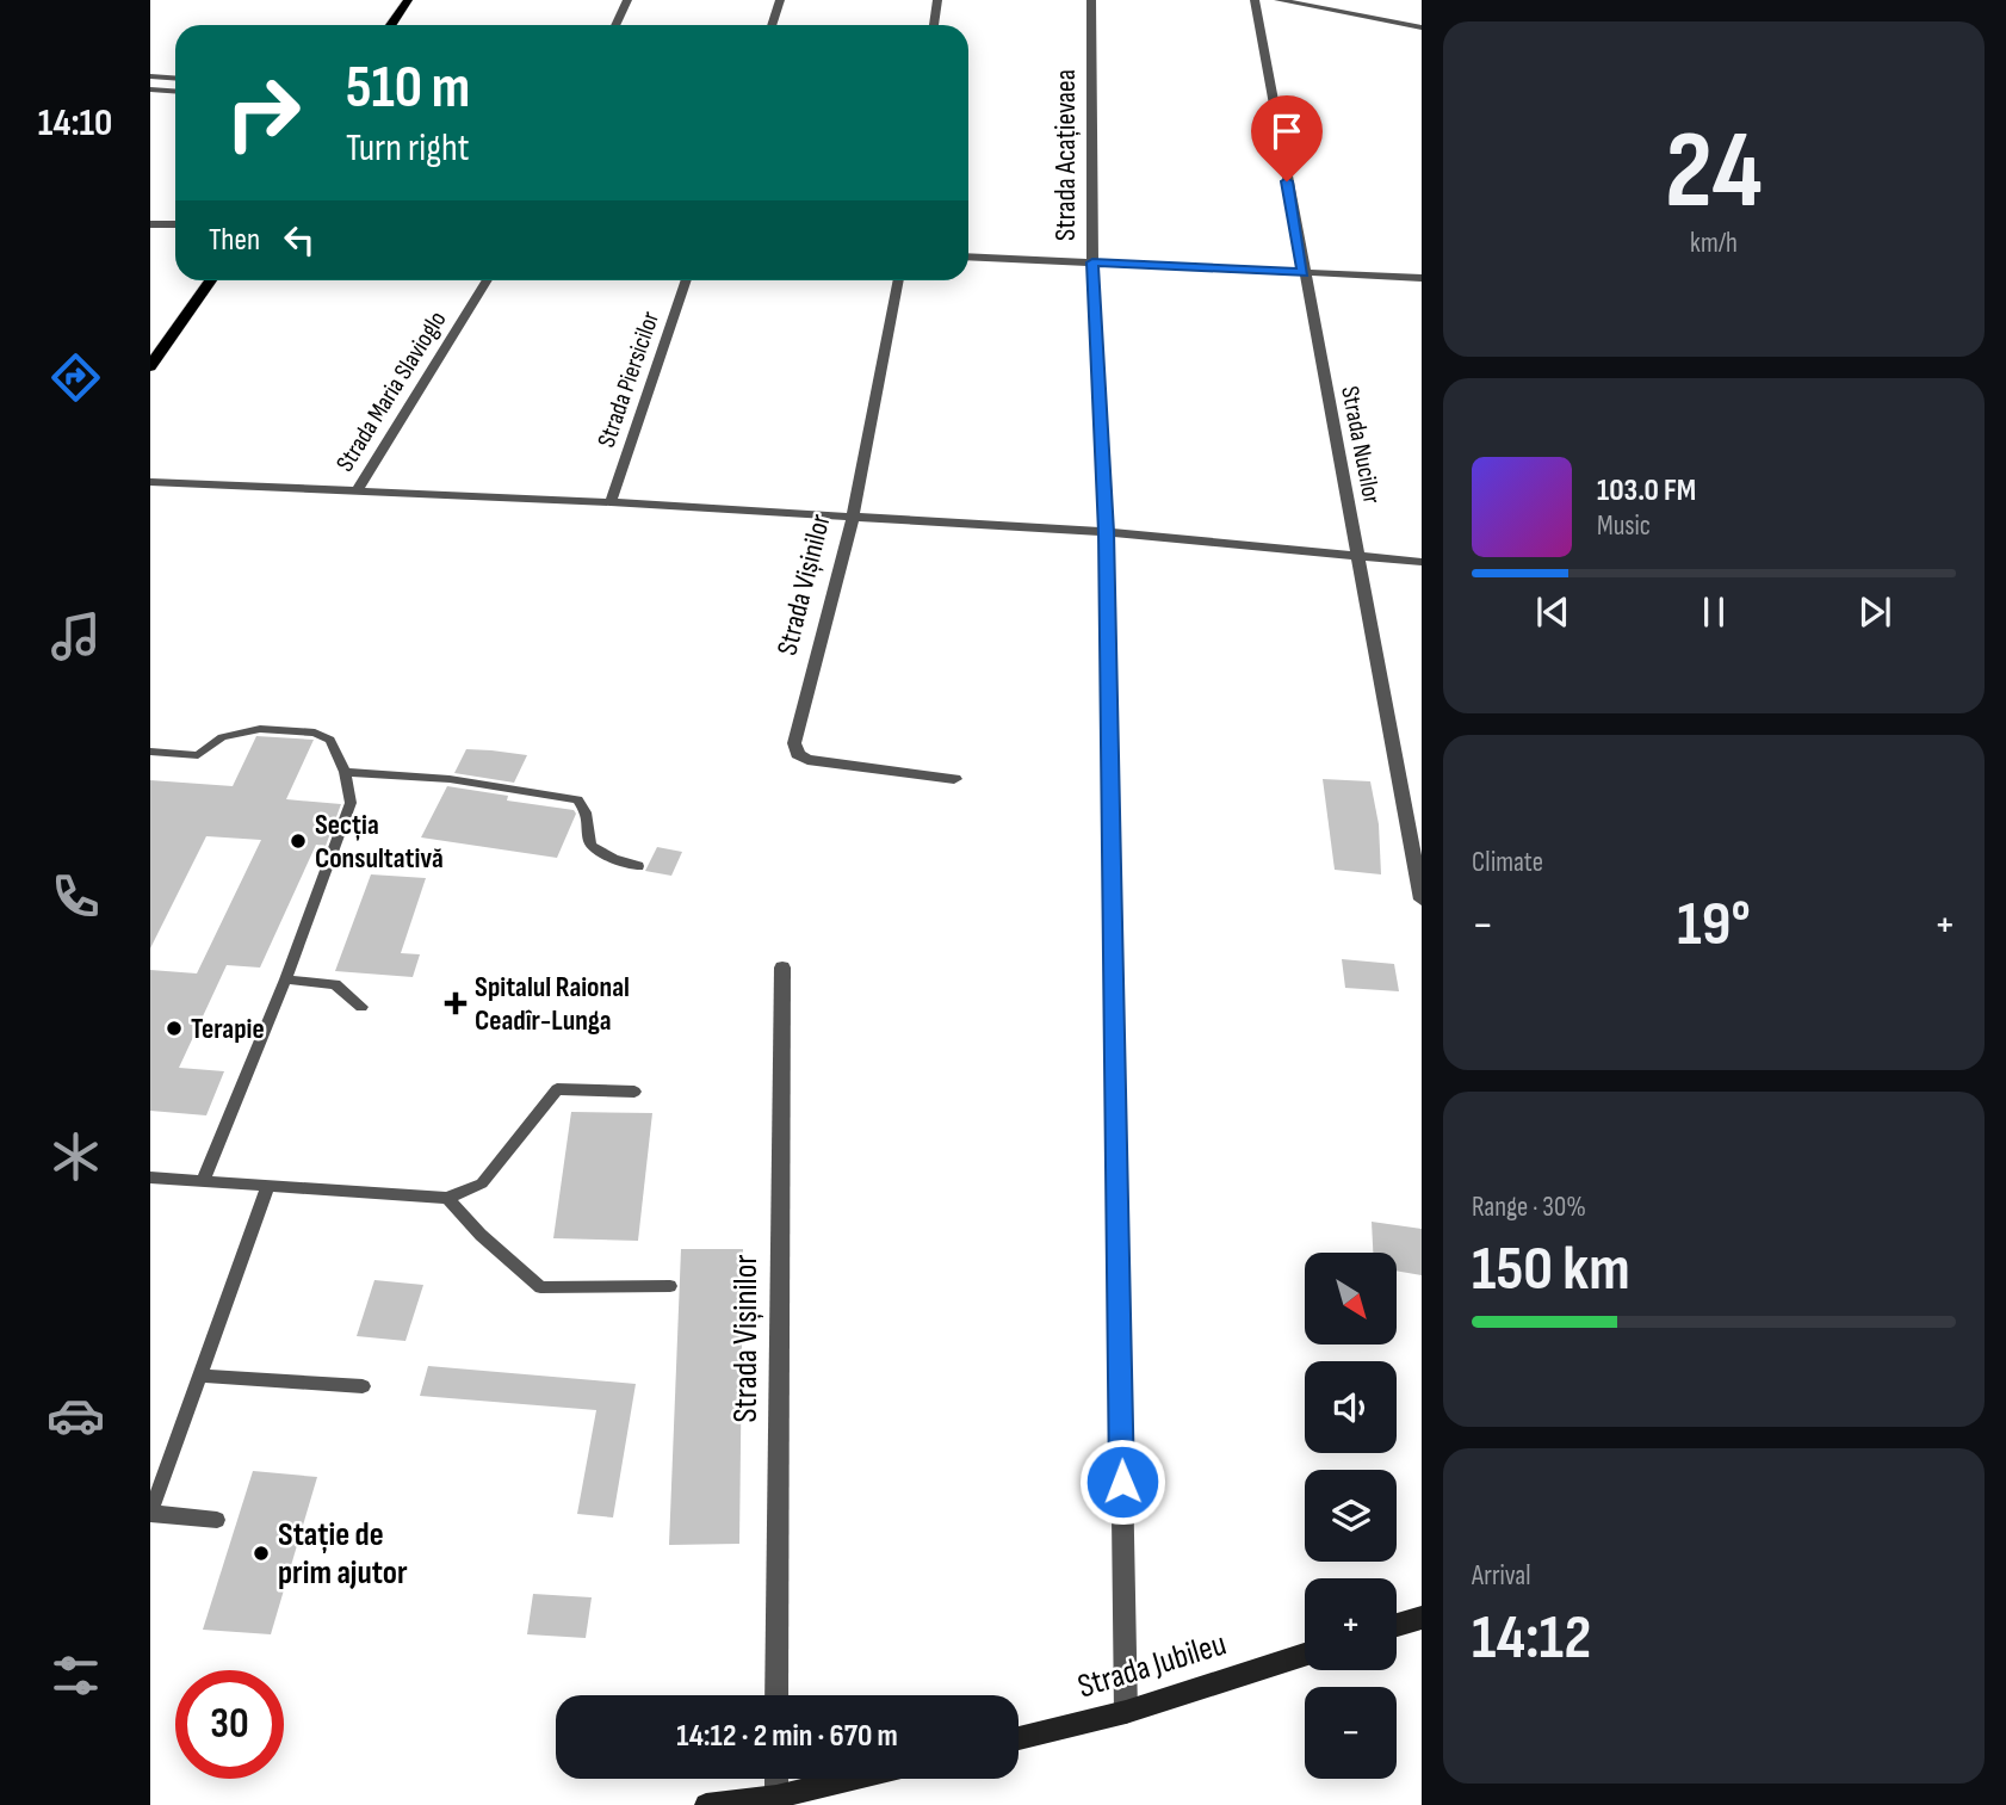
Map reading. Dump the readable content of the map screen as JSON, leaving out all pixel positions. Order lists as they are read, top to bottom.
{
  "streets": {
    "main road": ["Strada Jubileu"],
    "street": [
      "Strada Acațievaea",
      "Strada Piersicilor",
      "Strada Maria Slavioglo",
      "Strada Nucilor",
      "Strada Vișinilor"
    ]
  },
  "crossings": [
    ["Strada Acațievaea", "Strada Jubileu"]
  ],
  "places": {
    "other": ["Secția Consultativă", "Terapie", "Stație de prim ajutor"],
    "health": ["Spitalul Raional Ceadîr-Lunga"]
  },
  "north": "bottom right",
  "page": {
    "tabs": "14:10",
    "tile": [
      ["24", "km/h"],
      "Climate",
      ["Range · 30%", "150 km"],
      ["Arrival", "14:12"]
    ],
    "turn": ["510 m", "Turn right"],
    "then": "Then",
    "song": ["103.0 FM", "Music"],
    "heat": ["−", "19°", "+"],
    "map_buttons": ["+", "−"],
    "limit": "30",
    "trip": "14:12 · 2 min · 670 m"
  }
}
